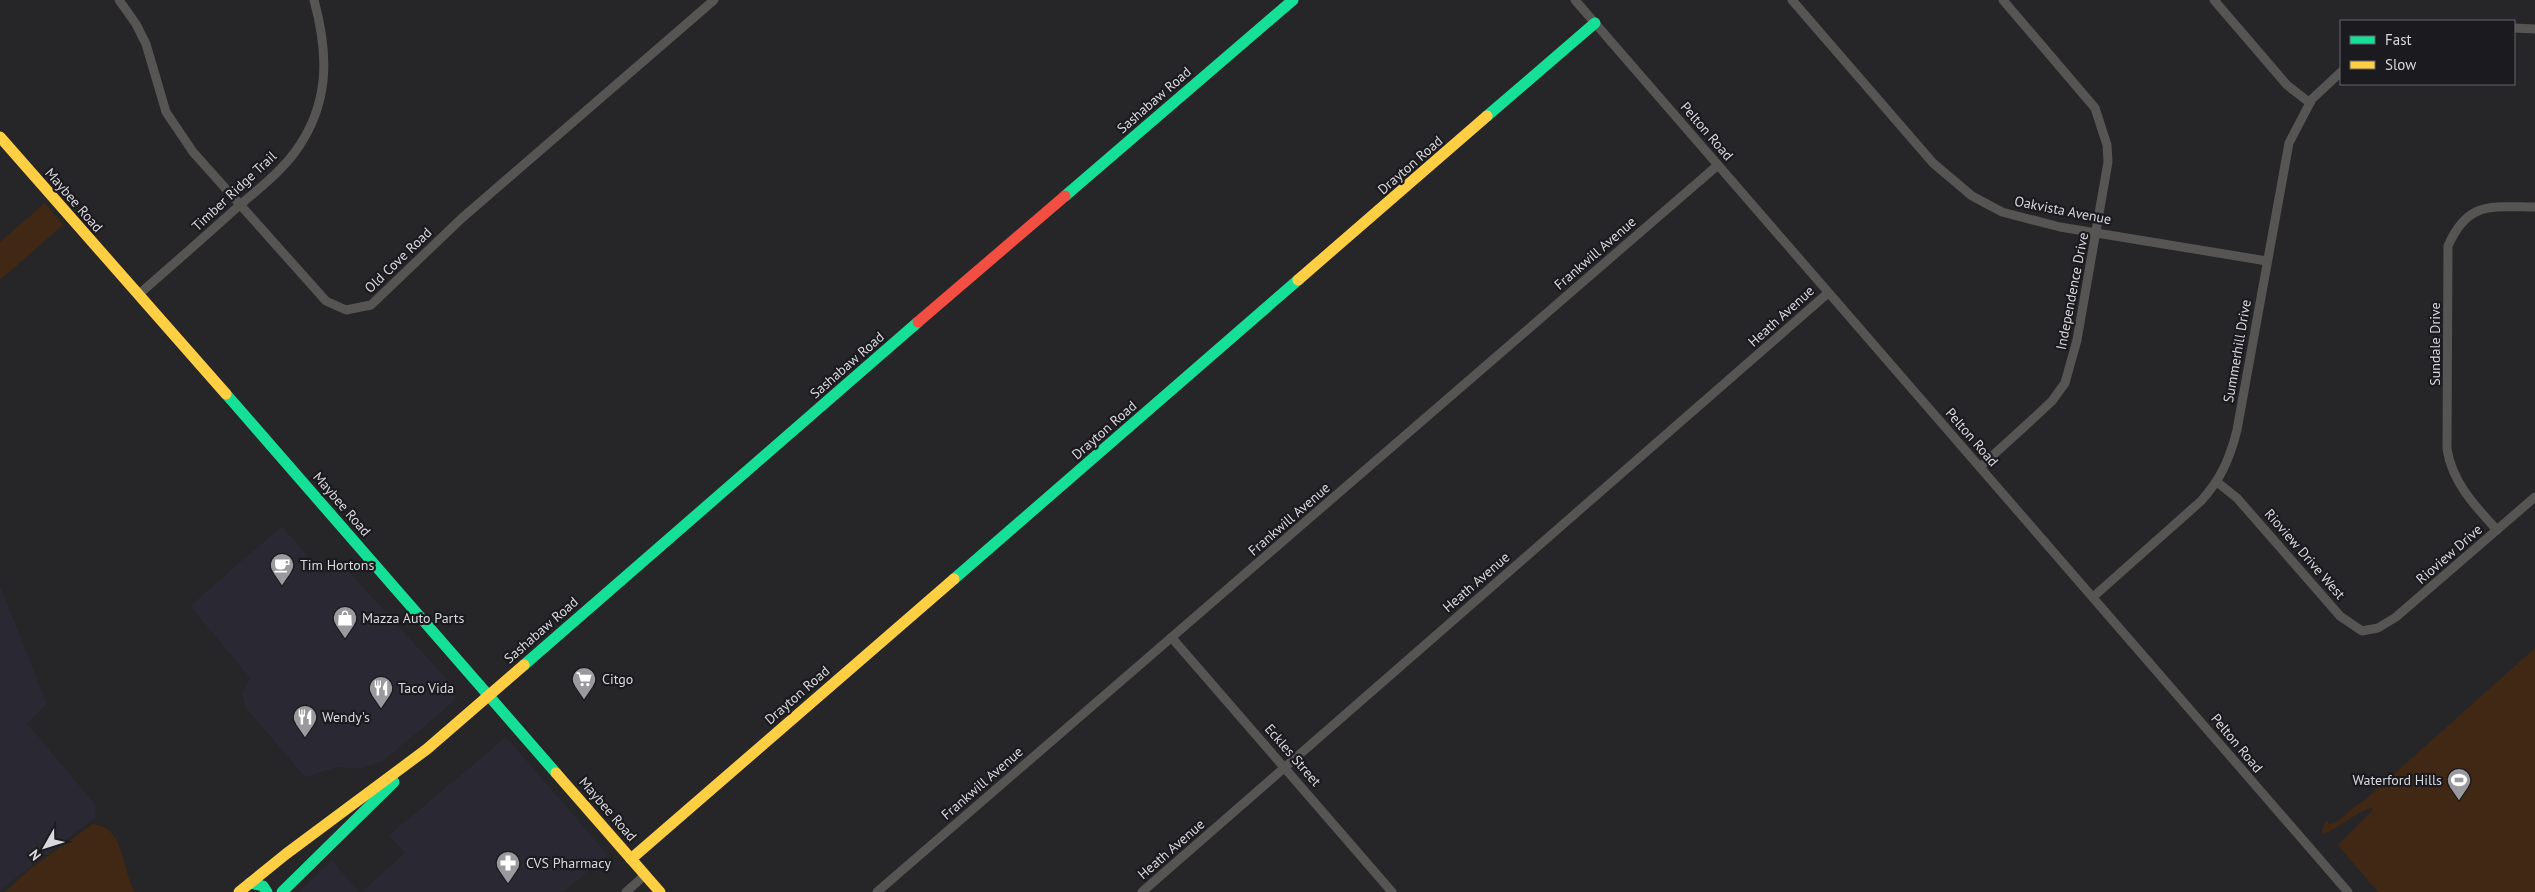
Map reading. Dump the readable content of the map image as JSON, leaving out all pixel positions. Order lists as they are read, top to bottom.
{
  "streets": {
    "street": [
      "Sashabaw Road",
      "Pelton Road",
      "Drayton Road",
      "Timber Ridge Trail",
      "Maybee Road",
      "Oakvista Avenue",
      "Frankwill Avenue",
      "Old Cove Road",
      "Independence Drive",
      "Heath Avenue",
      "Sundale Drive",
      "Summerhill Drive",
      "Rioview Drive West",
      "Rioview Drive",
      "Eckles Street"
    ]
  },
  "crossings": [
    ["Sashabaw Road", "Maybee Road"],
    ["Pelton Road", "Drayton Road"],
    ["Pelton Road", "Frankwill Avenue"],
    ["Pelton Road", "Independence Drive"],
    ["Pelton Road", "Heath Avenue"],
    ["Pelton Road", "Summerhill Drive"],
    ["Drayton Road", "Maybee Road"],
    ["Timber Ridge Trail", "Maybee Road"],
    ["Timber Ridge Trail", "Old Cove Road"],
    ["Oakvista Avenue", "Independence Drive"],
    ["Oakvista Avenue", "Summerhill Drive"],
    ["Frankwill Avenue", "Eckles Street"],
    ["Heath Avenue", "Eckles Street"],
    ["Sundale Drive", "Rioview Drive"],
    ["Summerhill Drive", "Rioview Drive West"],
    ["Rioview Drive West", "Rioview Drive"]
  ],
  "places": {
    "cafe": ["Tim Hortons"],
    "shop": ["Mazza Auto Parts"],
    "supermarket": ["Citgo"],
    "restaurant": ["Taco Vida", "Wendy's"],
    "sports": ["Waterford Hills"],
    "pharmacy": ["CVS Pharmacy"]
  },
  "legend": ["Fast", "Slow"],
  "north": "bottom left"
}
